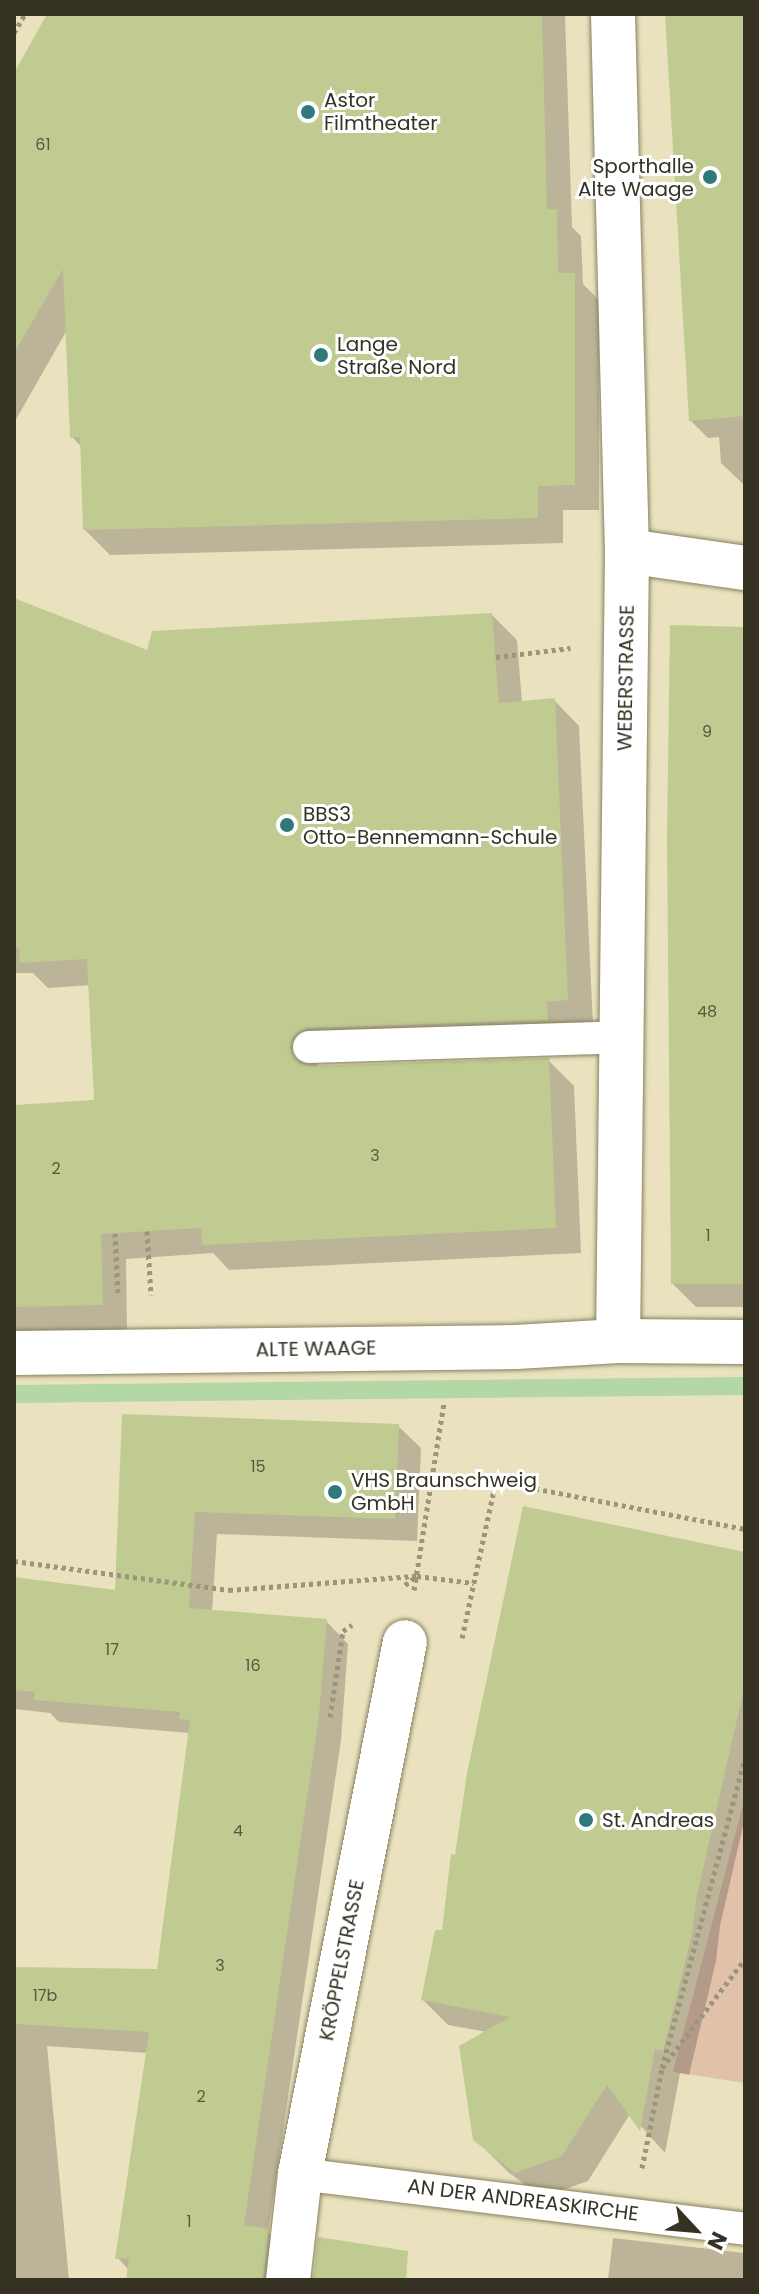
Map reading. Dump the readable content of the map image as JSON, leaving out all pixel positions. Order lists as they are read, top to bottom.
{
  "streets": {
    "street": ["WEBERSTRASSE", "ALTE WAAGE", "KRÖPPELSTRASSE"],
    "lane": ["AN DER ANDREASKIRCHE"]
  },
  "crossings": [
    ["WEBERSTRASSE", "ALTE WAAGE"],
    ["KRÖPPELSTRASSE", "AN DER ANDREASKIRCHE"]
  ],
  "places": [
    "Astor Filmtheater",
    "Sporthalle Alte Waage",
    "Lange Straße Nord",
    "BBS3 Otto-Bennemann-Schule",
    "VHS Braunschweig GmbH",
    "St. Andreas"
  ],
  "house_numbers": [
    "61",
    "9",
    "48",
    "3",
    "2",
    "1",
    "15",
    "17",
    "16",
    "4",
    "3",
    "17b",
    "2",
    "1"
  ],
  "north": "bottom right"
}
